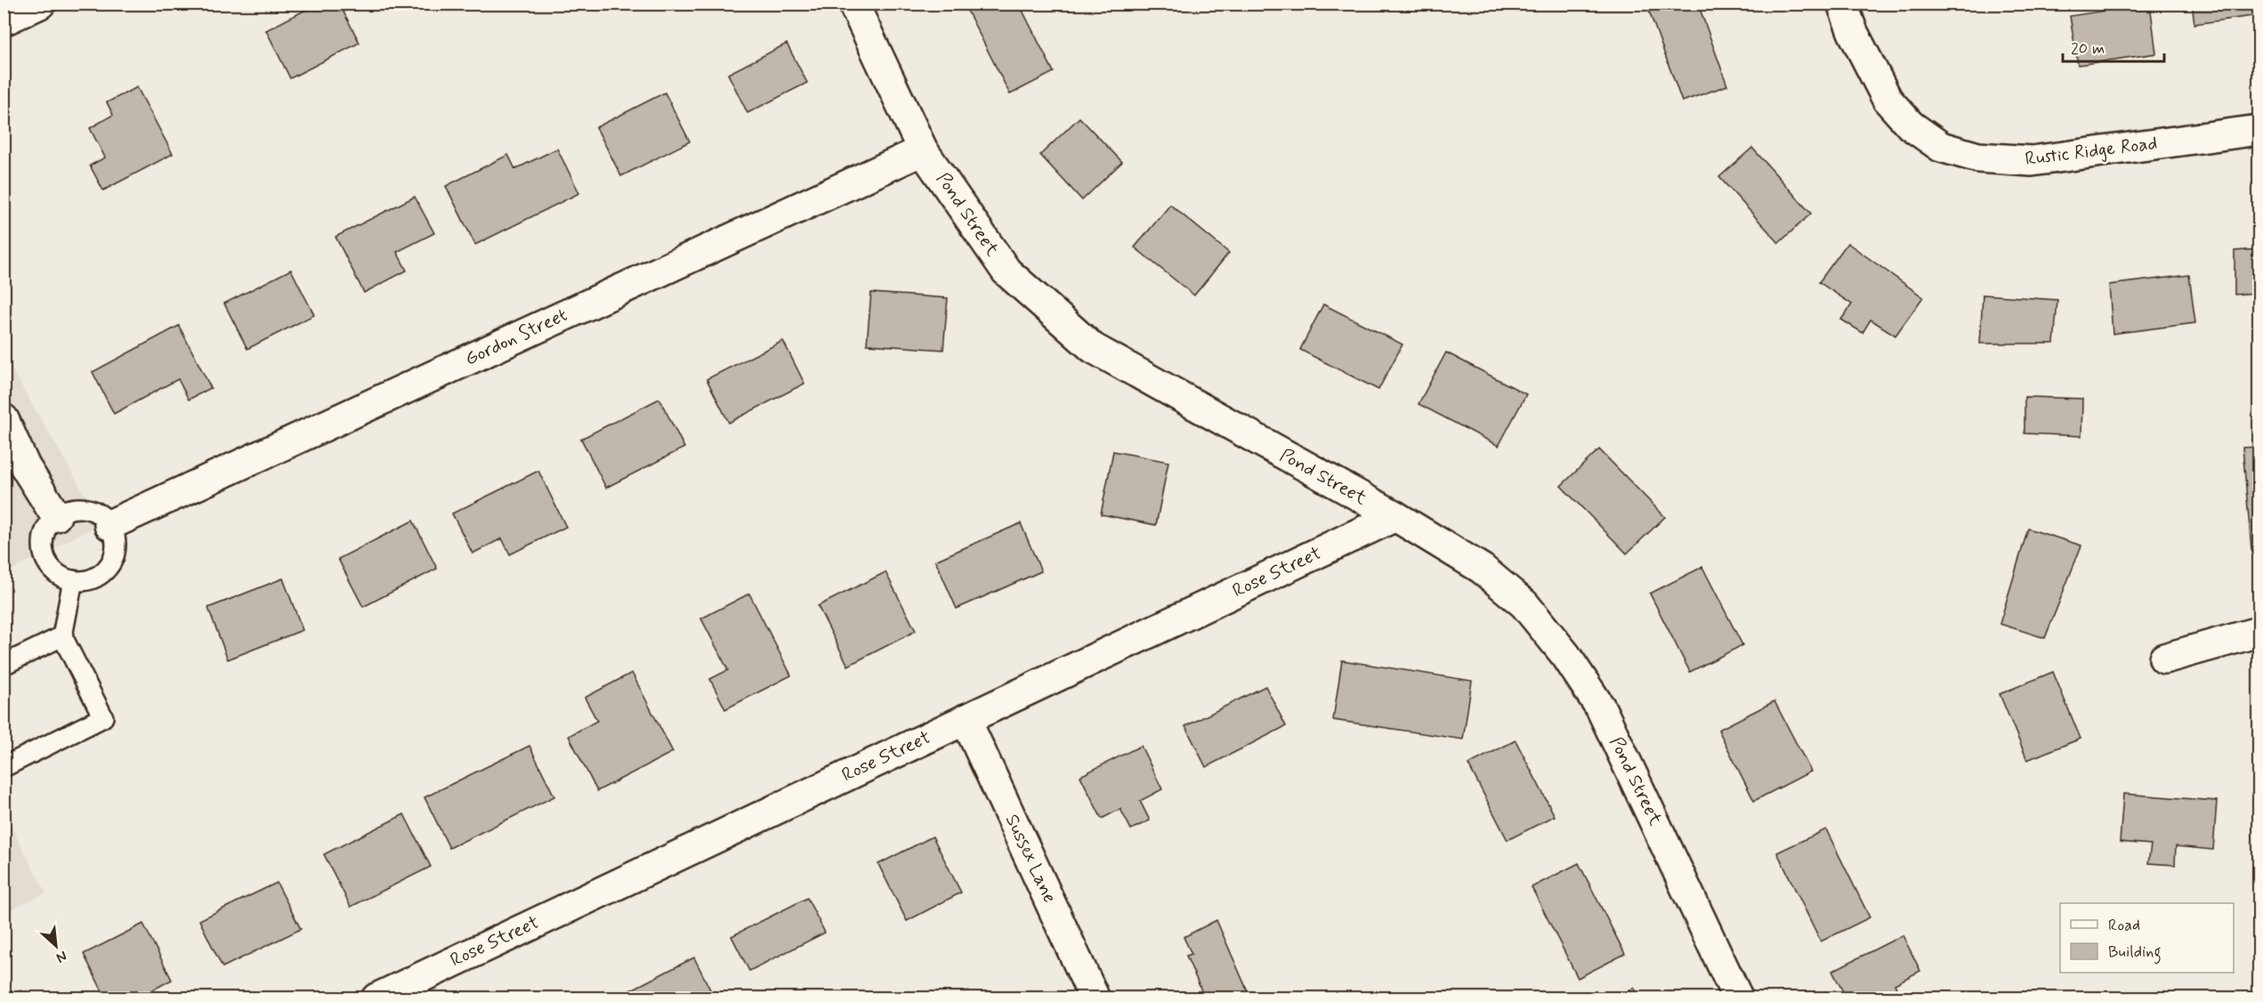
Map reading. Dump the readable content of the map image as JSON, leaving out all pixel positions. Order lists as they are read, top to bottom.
{
  "streets": {
    "street": [
      "Rustic Ridge Road",
      "Pond Street",
      "Gordon Street",
      "Rose Street",
      "Sussex Lane"
    ]
  },
  "crossings": [
    ["Pond Street", "Gordon Street"],
    ["Pond Street", "Rose Street"],
    ["Rose Street", "Sussex Lane"]
  ],
  "legend": ["Road", "Building"],
  "scale_bar": "20 m",
  "north": "bottom right"
}
